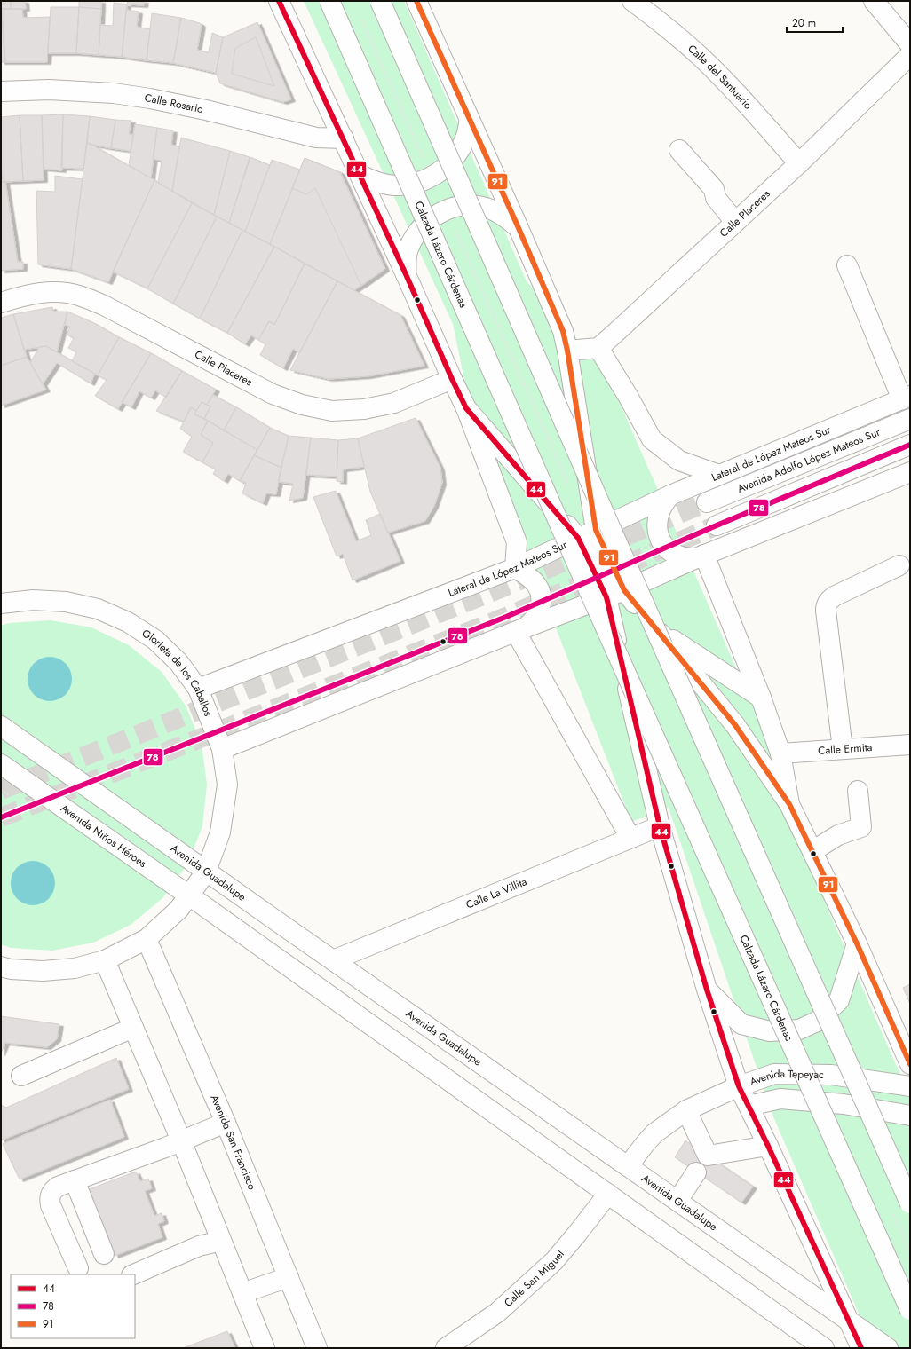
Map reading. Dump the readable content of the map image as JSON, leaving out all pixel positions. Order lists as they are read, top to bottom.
{
  "streets": {
    "main road": [
      "Calle del Santuario",
      "Calle Rosario",
      "Calle Placeres",
      "Calzada Lázaro Cárdenas",
      "Lateral de López Mateos Sur",
      "Avenida Adolfo López Mateos Sur",
      "Glorieta de los Caballos",
      "Calle Ermita",
      "Avenida Niños Héroes",
      "Avenida Guadalupe",
      "Calle La Villita",
      "Avenida Tepeyac",
      "Avenida San Francisco",
      "Calle San Miguel"
    ]
  },
  "crossings": [
    ["Calle del Santuario", "Calle Placeres"],
    ["Lateral de López Mateos Sur", "Glorieta de los Caballos"],
    ["Glorieta de los Caballos", "Avenida Niños Héroes"],
    ["Glorieta de los Caballos", "Avenida Guadalupe"],
    ["Glorieta de los Caballos", "Avenida San Francisco"],
    ["Avenida Guadalupe", "Calle La Villita"],
    ["Avenida Guadalupe", "Avenida Tepeyac"]
  ],
  "lines": ["transit line 44", "transit line 91", "transit line 78"],
  "legend": ["44", "78", "91"],
  "scale_bar": "20 m"
}
